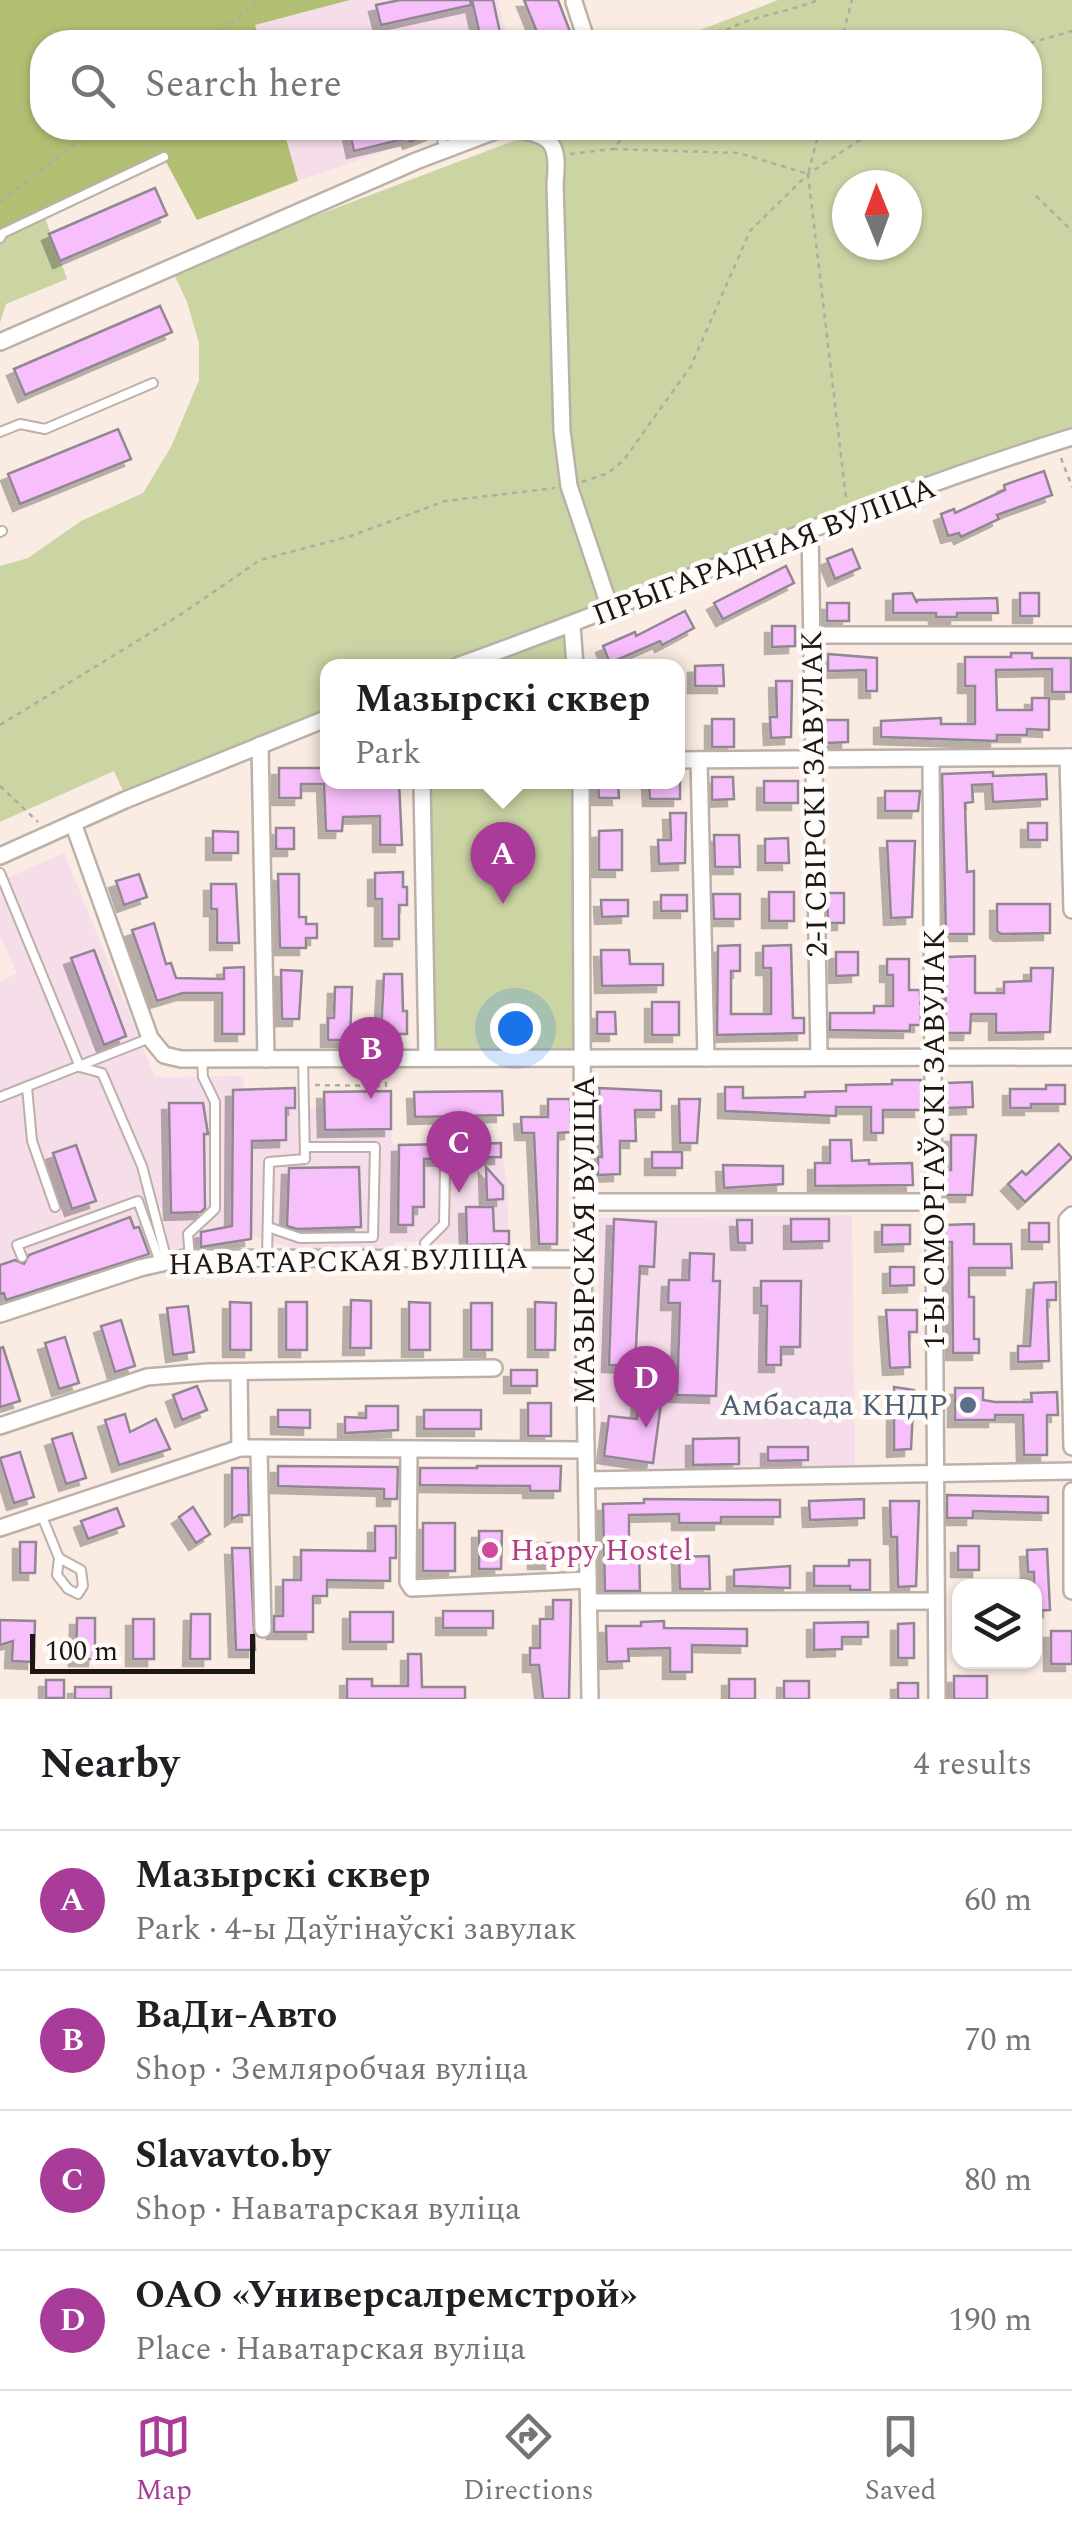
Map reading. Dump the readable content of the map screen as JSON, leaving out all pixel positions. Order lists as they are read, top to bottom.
{
  "streets": {
    "street": [
      "ПРЫГАРАДНАЯ ВУЛІЦА",
      "2-І СВІРСКІ ЗАВУЛАК",
      "1-Ы СМОРГАЎСКІ ЗАВУЛАК",
      "МАЗЫРСКАЯ ВУЛІЦА",
      "НАВАТАРСКАЯ ВУЛІЦА"
    ]
  },
  "crossings": [
    ["ПРЫГАРАДНАЯ ВУЛІЦА", "2-І СВІРСКІ ЗАВУЛАК"],
    ["МАЗЫРСКАЯ ВУЛІЦА", "НАВАТАРСКАЯ ВУЛІЦА"]
  ],
  "places": ["Амбасада КНДР", "Happy Hostel"],
  "scale_bar": "100 m",
  "north": "top",
  "page": {
    "search": "Search here",
    "popup": ["Мазырскі сквер", "Park"],
    "pins": [
      "A",
      "B",
      "C",
      "D"
    ],
    "scale": "100 m",
    "heading": ["Nearby", "4 results"],
    "list": [
      {
        "mark": "A",
        "name": "Мазырскі сквер",
        "note": "Park · 4-ы Даўгінаўскі завулак",
        "value": "60 m"
      },
      {
        "mark": "B",
        "name": "ВаДи-Авто",
        "note": "Shop · Земляробчая вуліца",
        "value": "70 m"
      },
      {
        "mark": "C",
        "name": "Slavavto.by",
        "note": "Shop · Наватарская вуліца",
        "value": "80 m"
      },
      {
        "mark": "D",
        "name": "ОАО «Универсалремстрой»",
        "note": "Place · Наватарская вуліца",
        "value": "190 m"
      }
    ],
    "nav": ["Map", "Directions", "Saved"]
  }
}
